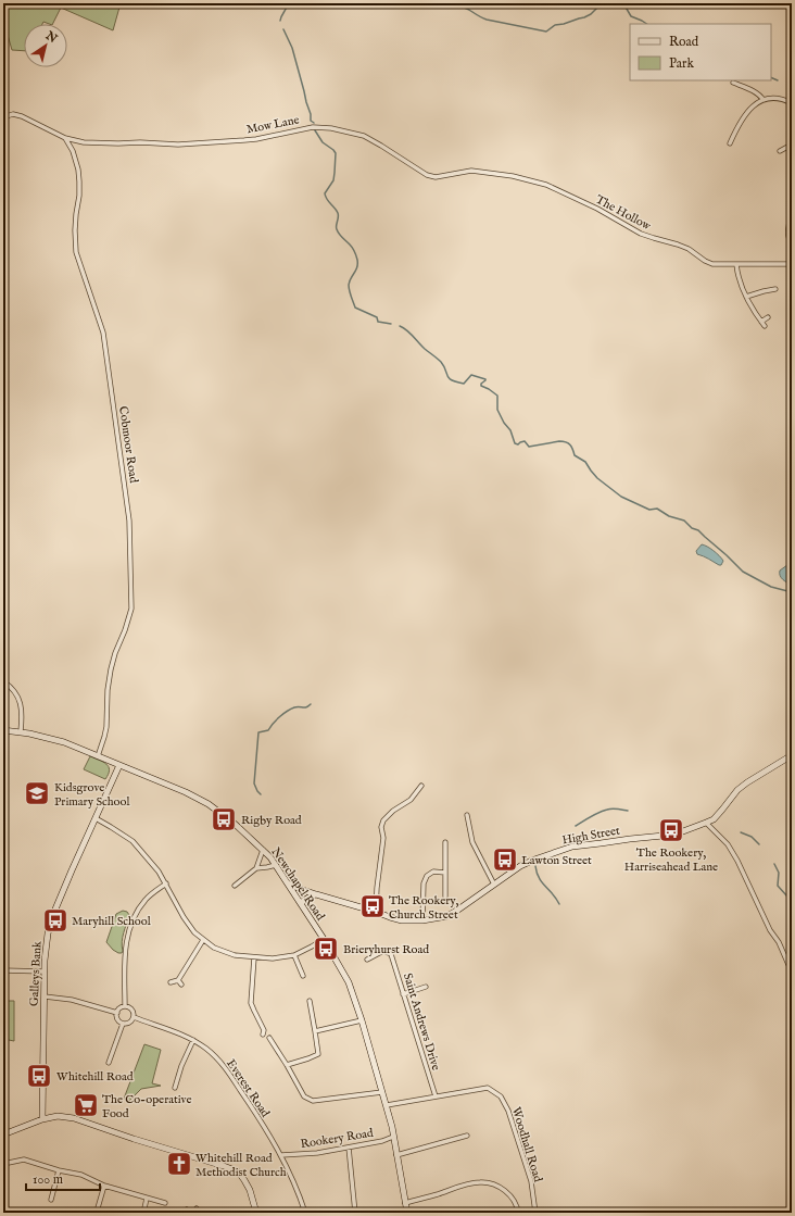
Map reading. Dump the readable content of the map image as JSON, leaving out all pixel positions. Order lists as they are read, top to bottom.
{
  "streets": {
    "street": [
      "Mow Lane",
      "The Hollow",
      "Cobmoor Road",
      "High Street",
      "Newchapel Road",
      "Galleys Bank",
      "Saint Andrews Drive",
      "Everest Road",
      "Rookery Road",
      "Woodhall Road"
    ]
  },
  "crossings": [
    ["Mow Lane", "The Hollow"],
    ["Mow Lane", "Cobmoor Road"],
    ["Cobmoor Road", "Newchapel Road"],
    ["High Street", "Newchapel Road"],
    ["Newchapel Road", "Galleys Bank"],
    ["Newchapel Road", "Rookery Road"],
    ["Newchapel Road", "Woodhall Road"],
    ["Saint Andrews Drive", "Woodhall Road"],
    ["Everest Road", "Rookery Road"]
  ],
  "places": {
    "school or university": ["Kidsgrove Primary School"],
    "bus stop": [
      "Rigby Road",
      "The Rookery, Harriseahead Lane",
      "Lawton Street",
      "The Rookery, Church Street",
      "Maryhill School",
      "Brieryhurst Road",
      "Whitehill Road"
    ],
    "supermarket": ["The Co-operative Food"],
    "church": ["Whitehill Road Methodist Church"]
  },
  "legend": ["Road", "Park"],
  "scale_bar": "100 m",
  "north": "top right"
}
